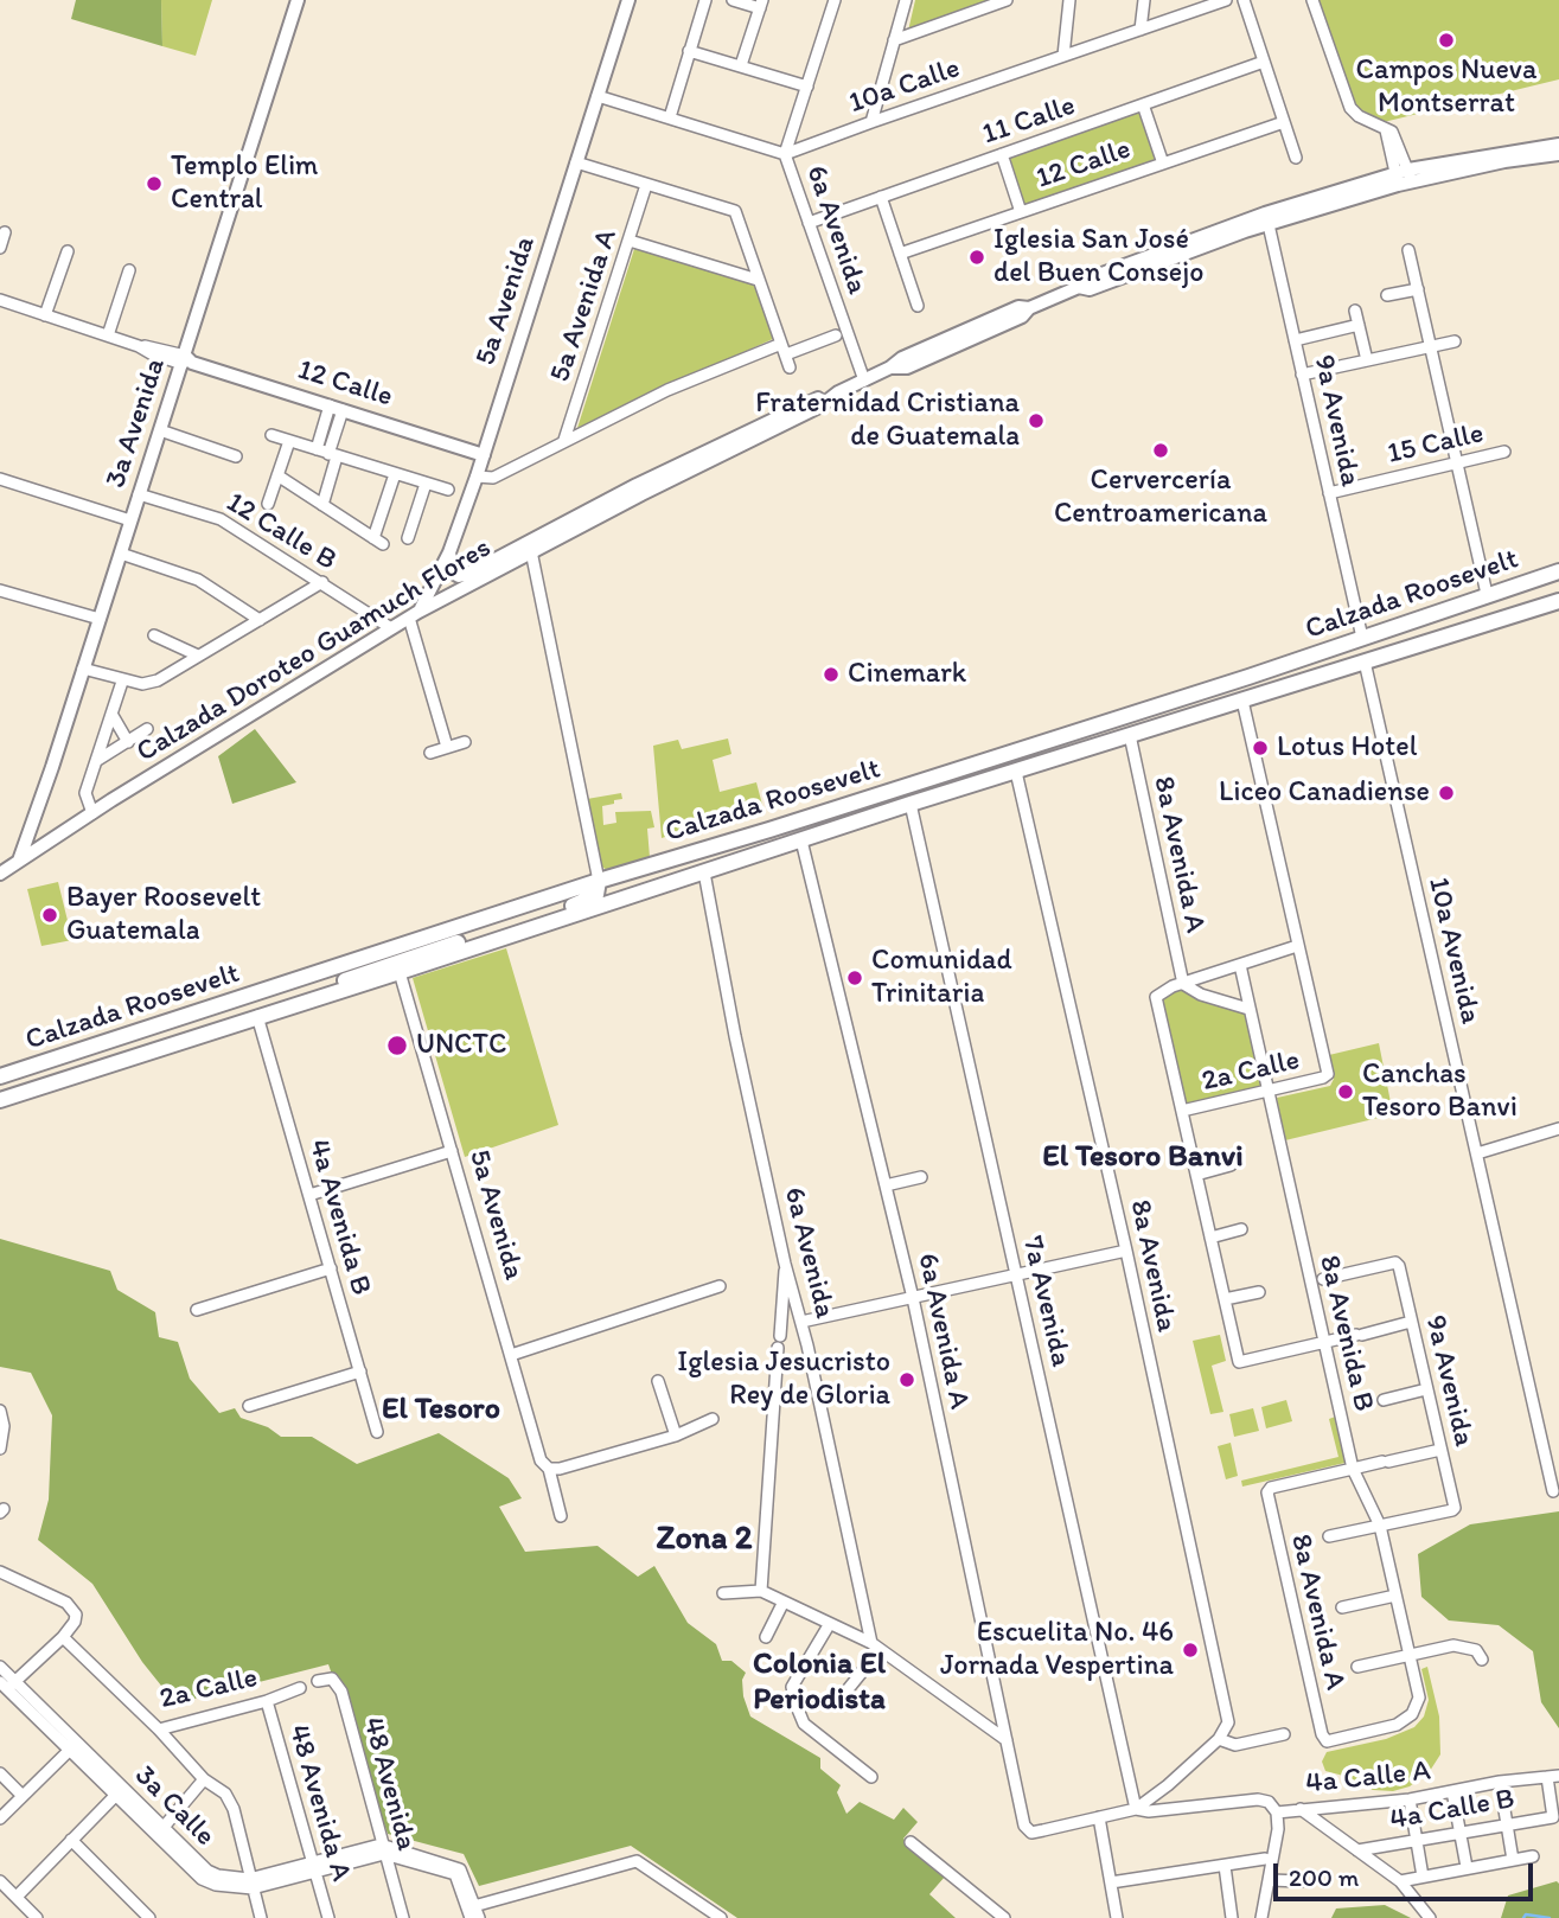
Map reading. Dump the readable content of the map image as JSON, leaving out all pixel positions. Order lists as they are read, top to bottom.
{
  "streets": {
    "highway": ["Calzada Roosevelt"],
    "main road": [
      "12 Calle",
      "5a Avenida",
      "3a Avenida",
      "Calzada Doroteo Guamuch Flores"
    ],
    "street": [
      "10a Calle",
      "11 Calle",
      "6a Avenida",
      "5a Avenida A",
      "9a Avenida",
      "15 Calle",
      "12 Calle B",
      "8a Avenida A",
      "10a Avenida",
      "2a Calle",
      "4a Avenida B",
      "8a Avenida",
      "7a Avenida",
      "6a Avenida A",
      "8a Avenida B",
      "4a Calle A",
      "48 Avenida",
      "48 Avenida A",
      "3a Calle",
      "4a Calle B"
    ]
  },
  "crossings": [
    ["10a Calle", "6a Avenida"],
    ["11 Calle", "6a Avenida"],
    ["12 Calle", "5a Avenida"],
    ["12 Calle", "3a Avenida"],
    ["6a Avenida", "Calzada Roosevelt"],
    ["6a Avenida", "Calzada Doroteo Guamuch Flores"],
    ["5a Avenida", "Calzada Roosevelt"],
    ["5a Avenida", "Calzada Doroteo Guamuch Flores"],
    ["9a Avenida", "15 Calle"],
    ["9a Avenida", "Calzada Roosevelt"],
    ["9a Avenida", "Calzada Doroteo Guamuch Flores"],
    ["9a Avenida", "8a Avenida B"],
    ["3a Avenida", "12 Calle B"],
    ["3a Avenida", "Calzada Doroteo Guamuch Flores"],
    ["12 Calle B", "Calzada Doroteo Guamuch Flores"],
    ["Calzada Roosevelt", "8a Avenida A"],
    ["Calzada Roosevelt", "10a Avenida"],
    ["Calzada Roosevelt", "4a Avenida B"],
    ["Calzada Roosevelt", "8a Avenida"],
    ["Calzada Roosevelt", "7a Avenida"],
    ["Calzada Roosevelt", "6a Avenida A"],
    ["8a Avenida A", "8a Avenida B"],
    ["2a Calle", "8a Avenida B"],
    ["2a Calle", "48 Avenida A"],
    ["7a Avenida", "4a Calle A"],
    ["4a Calle A", "4a Calle B"],
    ["48 Avenida", "3a Calle"],
    ["48 Avenida A", "3a Calle"]
  ],
  "districts": [
    "El Tesoro Banvi",
    "El Tesoro",
    "Zona 2",
    "Colonia El Periodista"
  ],
  "places": [
    "Campos Nueva Montserrat",
    "Templo Elim Central",
    "Iglesia San José del Buen Consejo",
    "Fraternidad Cristiana de Guatemala",
    "Cervercería Centroamericana",
    "Cinemark",
    "Lotus Hotel",
    "Liceo Canadiense",
    "Bayer Roosevelt Guatemala",
    "Comunidad Trinitaria",
    "UNCTC",
    "Canchas Tesoro Banvi",
    "Iglesia Jesucristo Rey de Gloria",
    "Escuelita No. 46 Jornada Vespertina"
  ],
  "scale_bar": "200 m"
}
